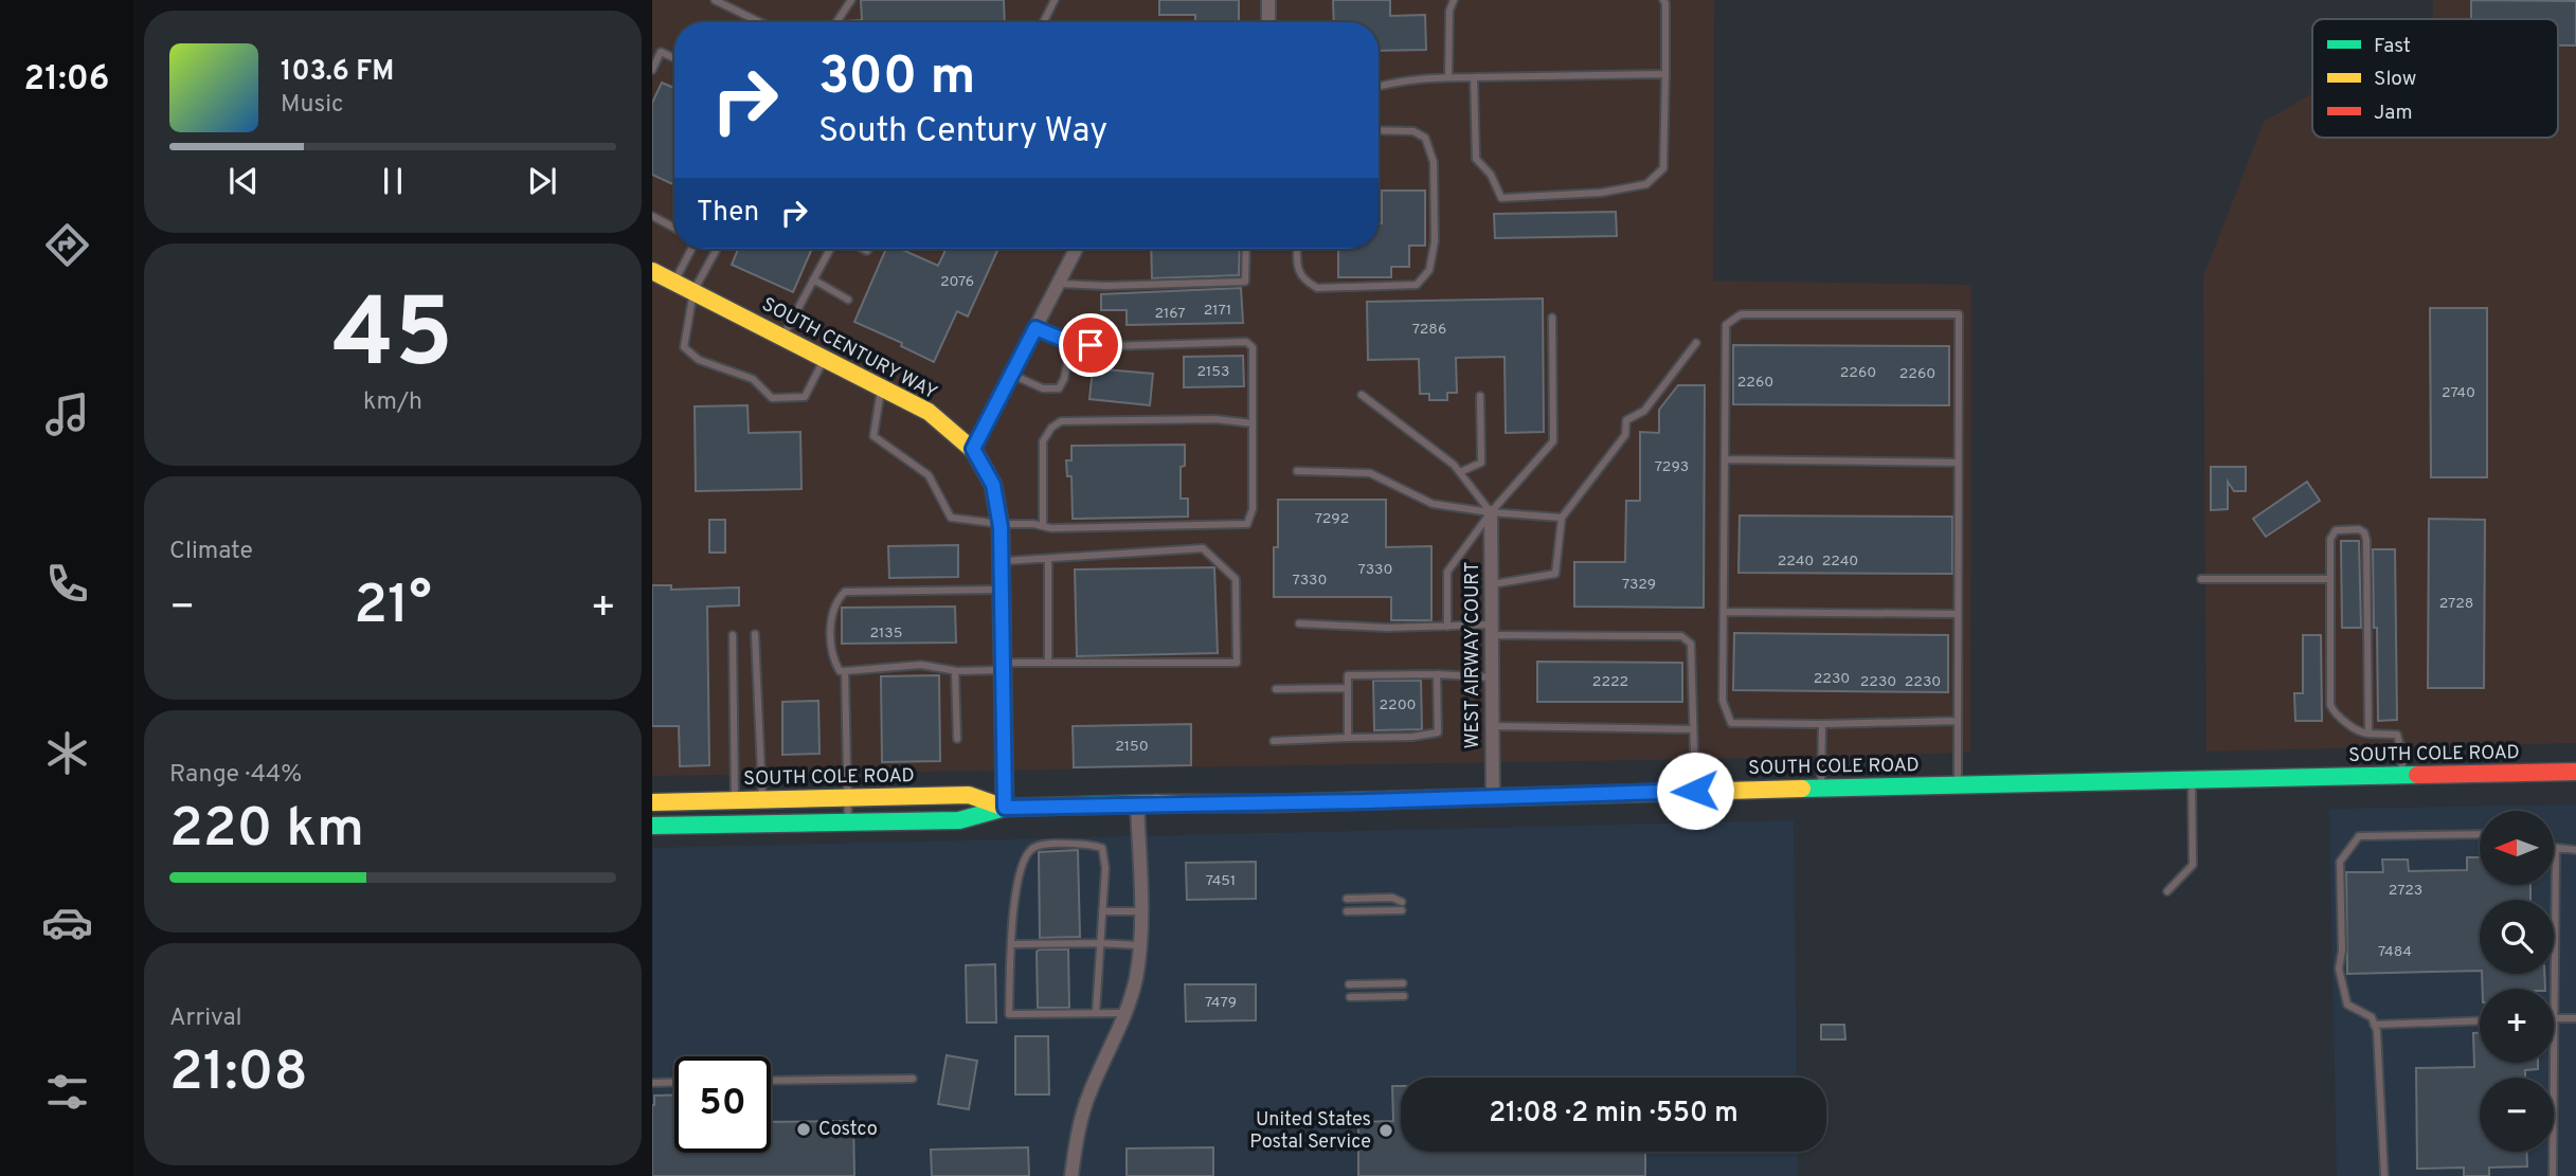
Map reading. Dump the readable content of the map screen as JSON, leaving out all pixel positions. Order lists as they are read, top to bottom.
{
  "streets": {
    "main road": ["SOUTH CENTURY WAY", "SOUTH COLE ROAD"],
    "street": ["WEST AIRWAY COURT"]
  },
  "crossings": [
    ["SOUTH CENTURY WAY", "SOUTH COLE ROAD"],
    ["WEST AIRWAY COURT", "SOUTH COLE ROAD"]
  ],
  "places": ["Costco", "United States Postal Service"],
  "house_numbers": [
    "2076",
    "2171",
    "2167",
    "7286",
    "2153",
    "2260",
    "2260",
    "2260",
    "2740",
    "7293",
    "7292",
    "2240",
    "2240",
    "7330",
    "7330",
    "7329",
    "2728",
    "2135",
    "2230",
    "2222",
    "2230",
    "2230",
    "2200",
    "2150",
    "7451",
    "2723",
    "7484",
    "7479"
  ],
  "legend": ["Fast", "Slow", "Jam"],
  "north": "left",
  "page": {
    "tabs": "21:06",
    "turn": ["300 m", "South Century Way"],
    "song": ["103.6 FM", "Music"],
    "then": "Then",
    "tile": [
      ["45", "km/h"],
      "Climate",
      ["Range · 44%", "220 km"],
      ["Arrival", "21:08"]
    ],
    "heat": ["−", "21°", "+"],
    "map_buttons": ["+", "−"],
    "limit": "50",
    "trip": "21:08 · 2 min · 550 m"
  }
}
